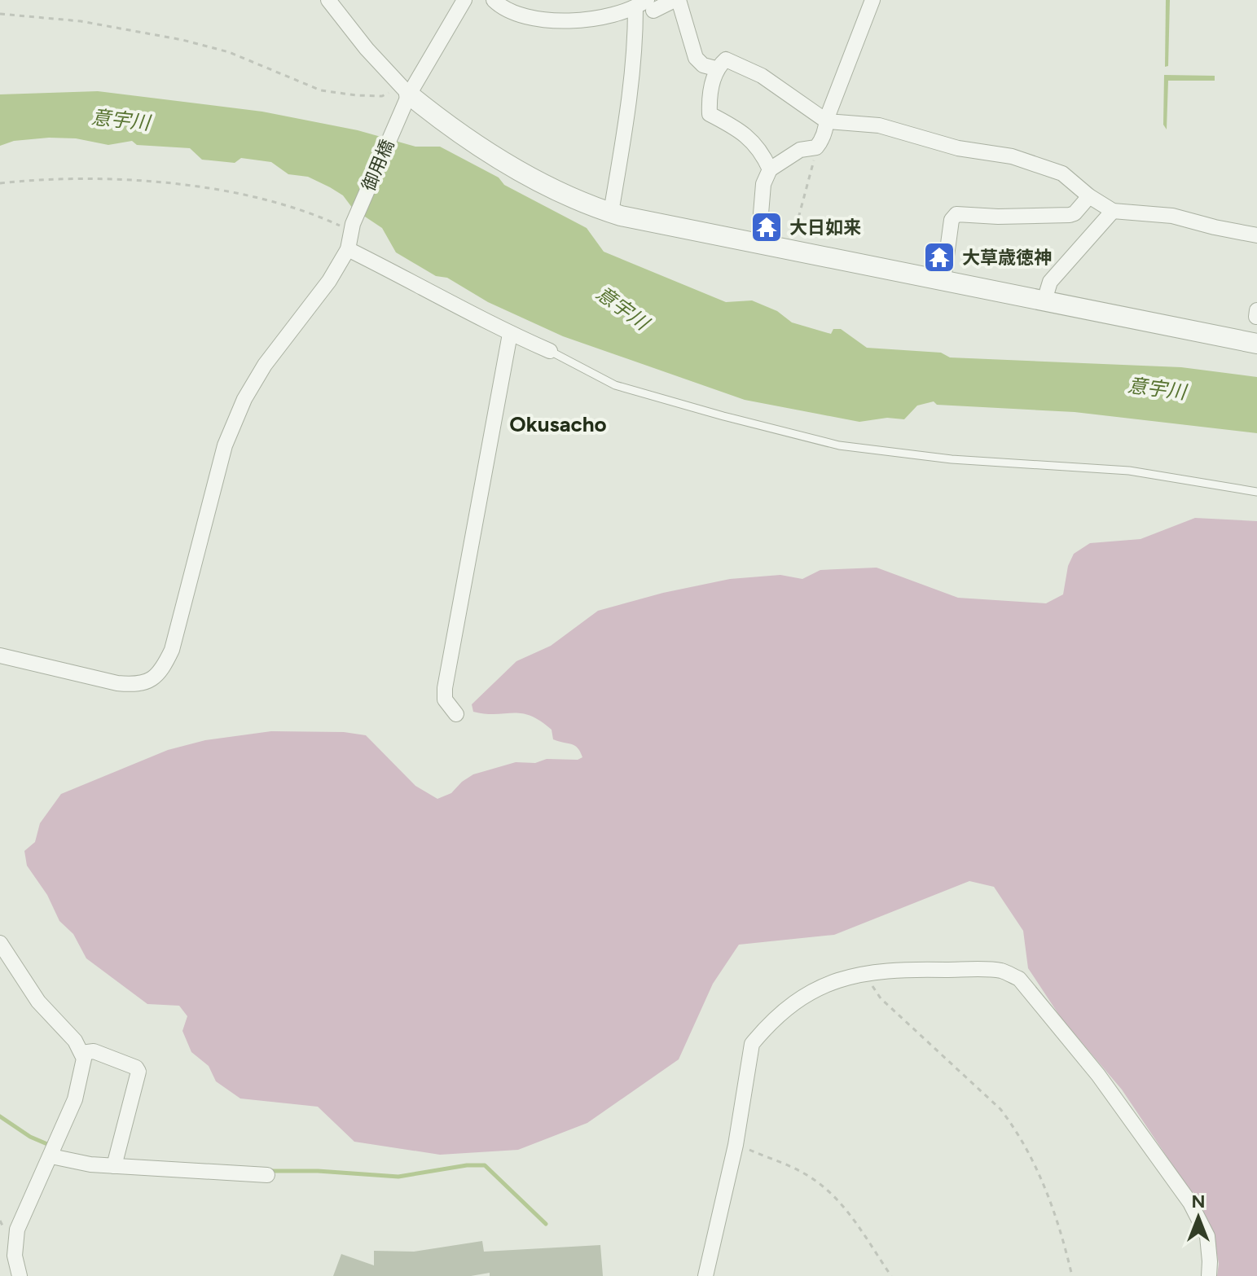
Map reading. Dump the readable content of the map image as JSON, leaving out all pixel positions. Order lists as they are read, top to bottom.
{
  "streets": {
    "street": ["御用橋"]
  },
  "districts": ["Okusacho"],
  "water": ["意宇川"],
  "places": {
    "temple": ["大日如来", "大草歳徳神"]
  },
  "north": "top"
}
